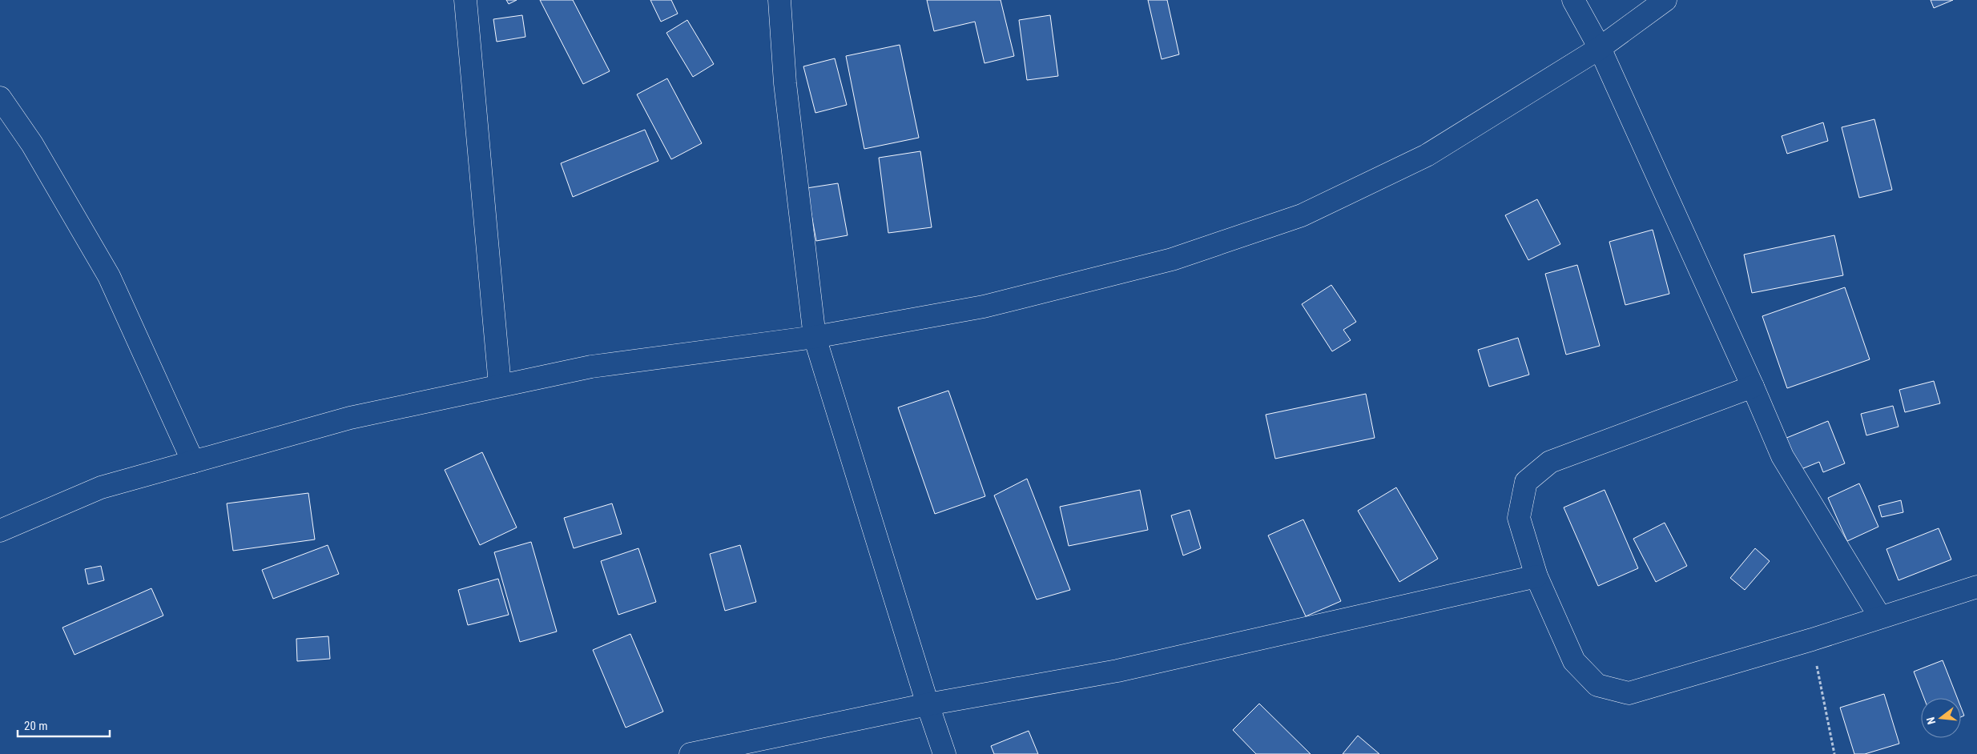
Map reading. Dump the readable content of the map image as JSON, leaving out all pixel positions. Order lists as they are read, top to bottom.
{
  "scale_bar": "20 m",
  "north": "left"
}
